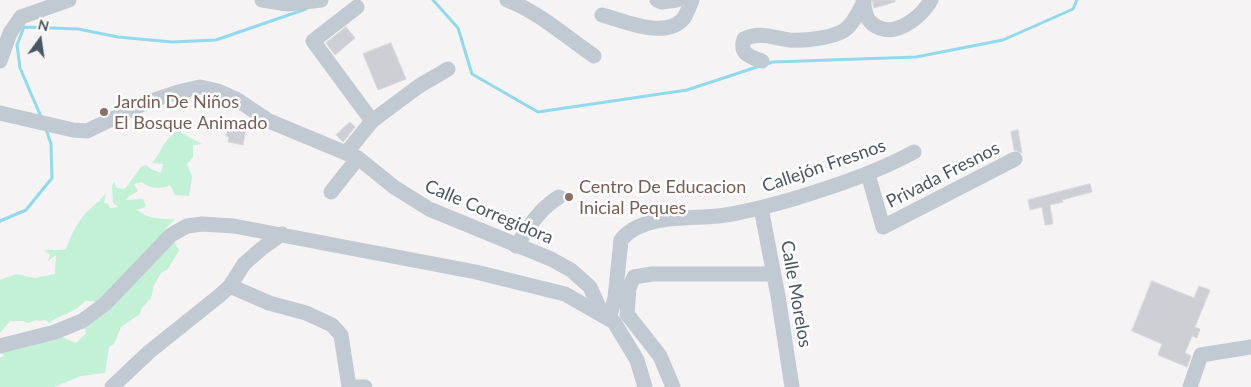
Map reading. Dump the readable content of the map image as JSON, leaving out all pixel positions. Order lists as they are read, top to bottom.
{
  "streets": {
    "street": [
      "Callejón Fresnos",
      "Privada Fresnos",
      "Calle Corregidora",
      "Calle Morelos"
    ]
  },
  "crossings": [
    ["Callejón Fresnos", "Privada Fresnos"],
    ["Callejón Fresnos", "Calle Corregidora"],
    ["Callejón Fresnos", "Calle Morelos"]
  ],
  "places": ["Jardin De Niños El Bosque Animado", "Centro De Educacion Inicial Peques"],
  "north": "top"
}
